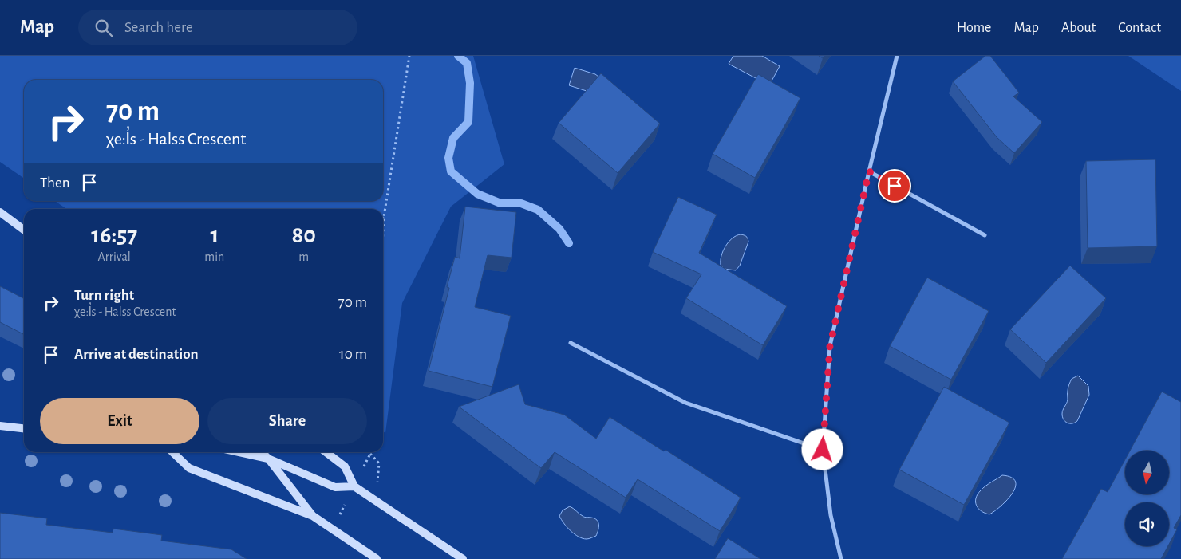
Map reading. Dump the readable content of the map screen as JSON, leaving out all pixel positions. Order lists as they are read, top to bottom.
{
  "north": "bottom",
  "page": {
    "header": "Map",
    "search": "Search here",
    "nav": [
      "Home",
      "Map",
      "About",
      "Contact"
    ],
    "turn": ["70 m", "χe:l̓s - Halss Crescent"],
    "then": "Then",
    "eta": [
      "16:57",
      "Arrival",
      "1",
      "min",
      "80",
      "m"
    ],
    "list": [
      {
        "name": "Turn right",
        "note": "χe:l̓s - Halss Crescent",
        "value": "70 m"
      },
      {
        "name": "Arrive at destination",
        "value": "10 m"
      }
    ],
    "buttons": ["Exit", "Share"]
  }
}
